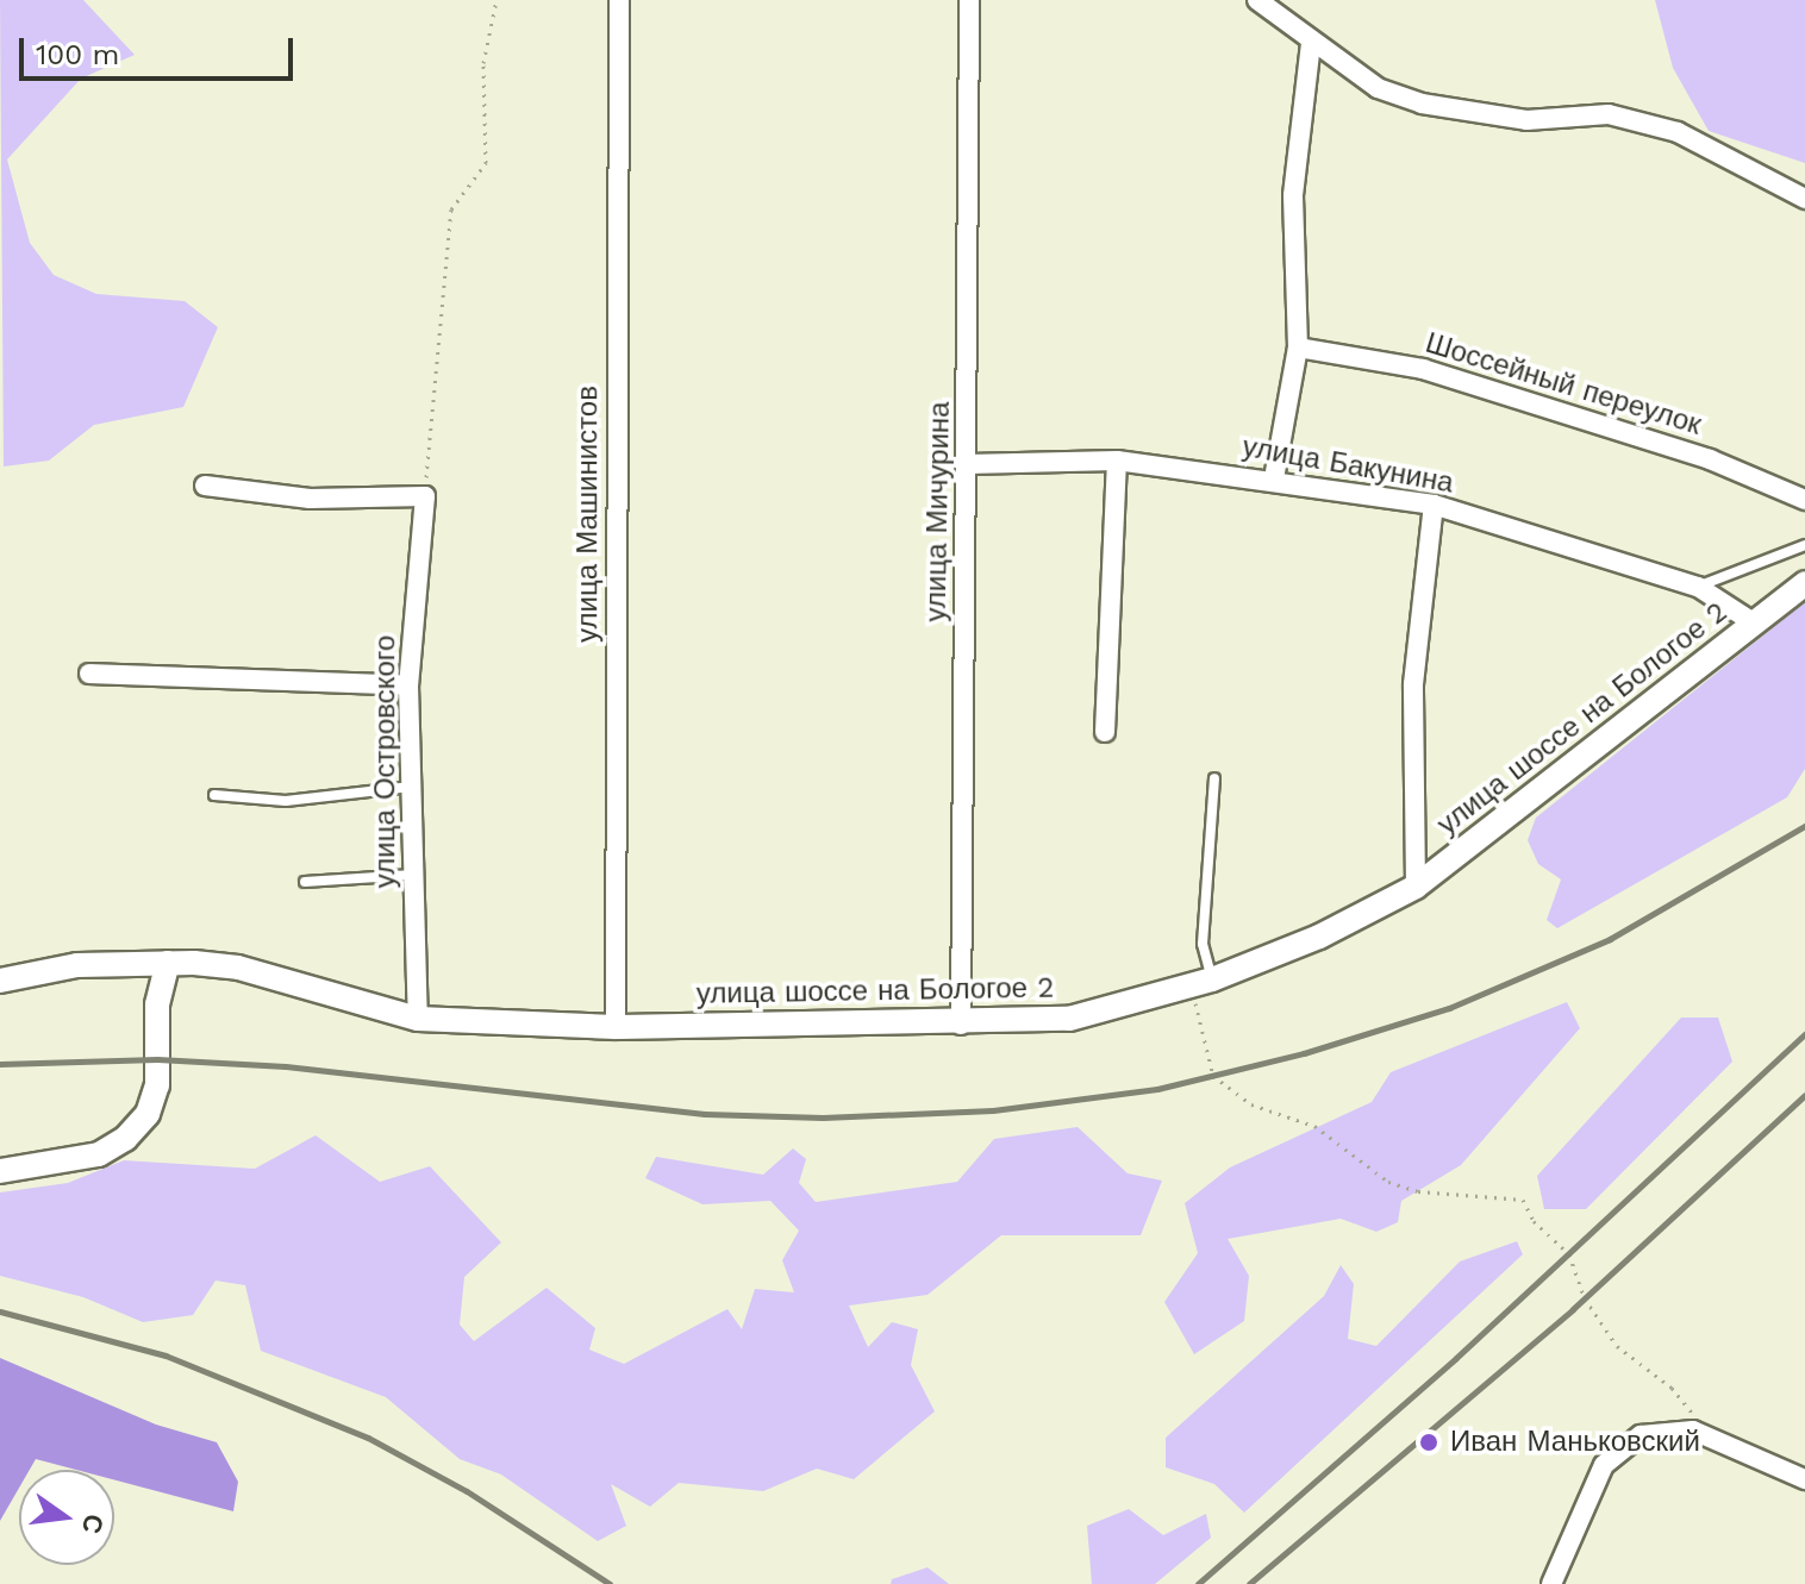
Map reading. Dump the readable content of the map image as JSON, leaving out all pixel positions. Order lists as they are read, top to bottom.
{
  "streets": {
    "street": [
      "Шоссейный переулок",
      "улица Бакунина",
      "улица Мичурина",
      "улица Машинистов",
      "улица шоссе на Бологое 2",
      "улица Островского"
    ]
  },
  "crossings": [
    ["улица Бакунина", "улица Мичурина"],
    ["улица Бакунина", "улица шоссе на Бологое 2"],
    ["улица Мичурина", "улица шоссе на Бологое 2"],
    ["улица Машинистов", "улица шоссе на Бологое 2"],
    ["улица шоссе на Бологое 2", "улица Островского"]
  ],
  "places": ["Иван Маньковский"],
  "scale_bar": "100 m",
  "north": "right"
}
